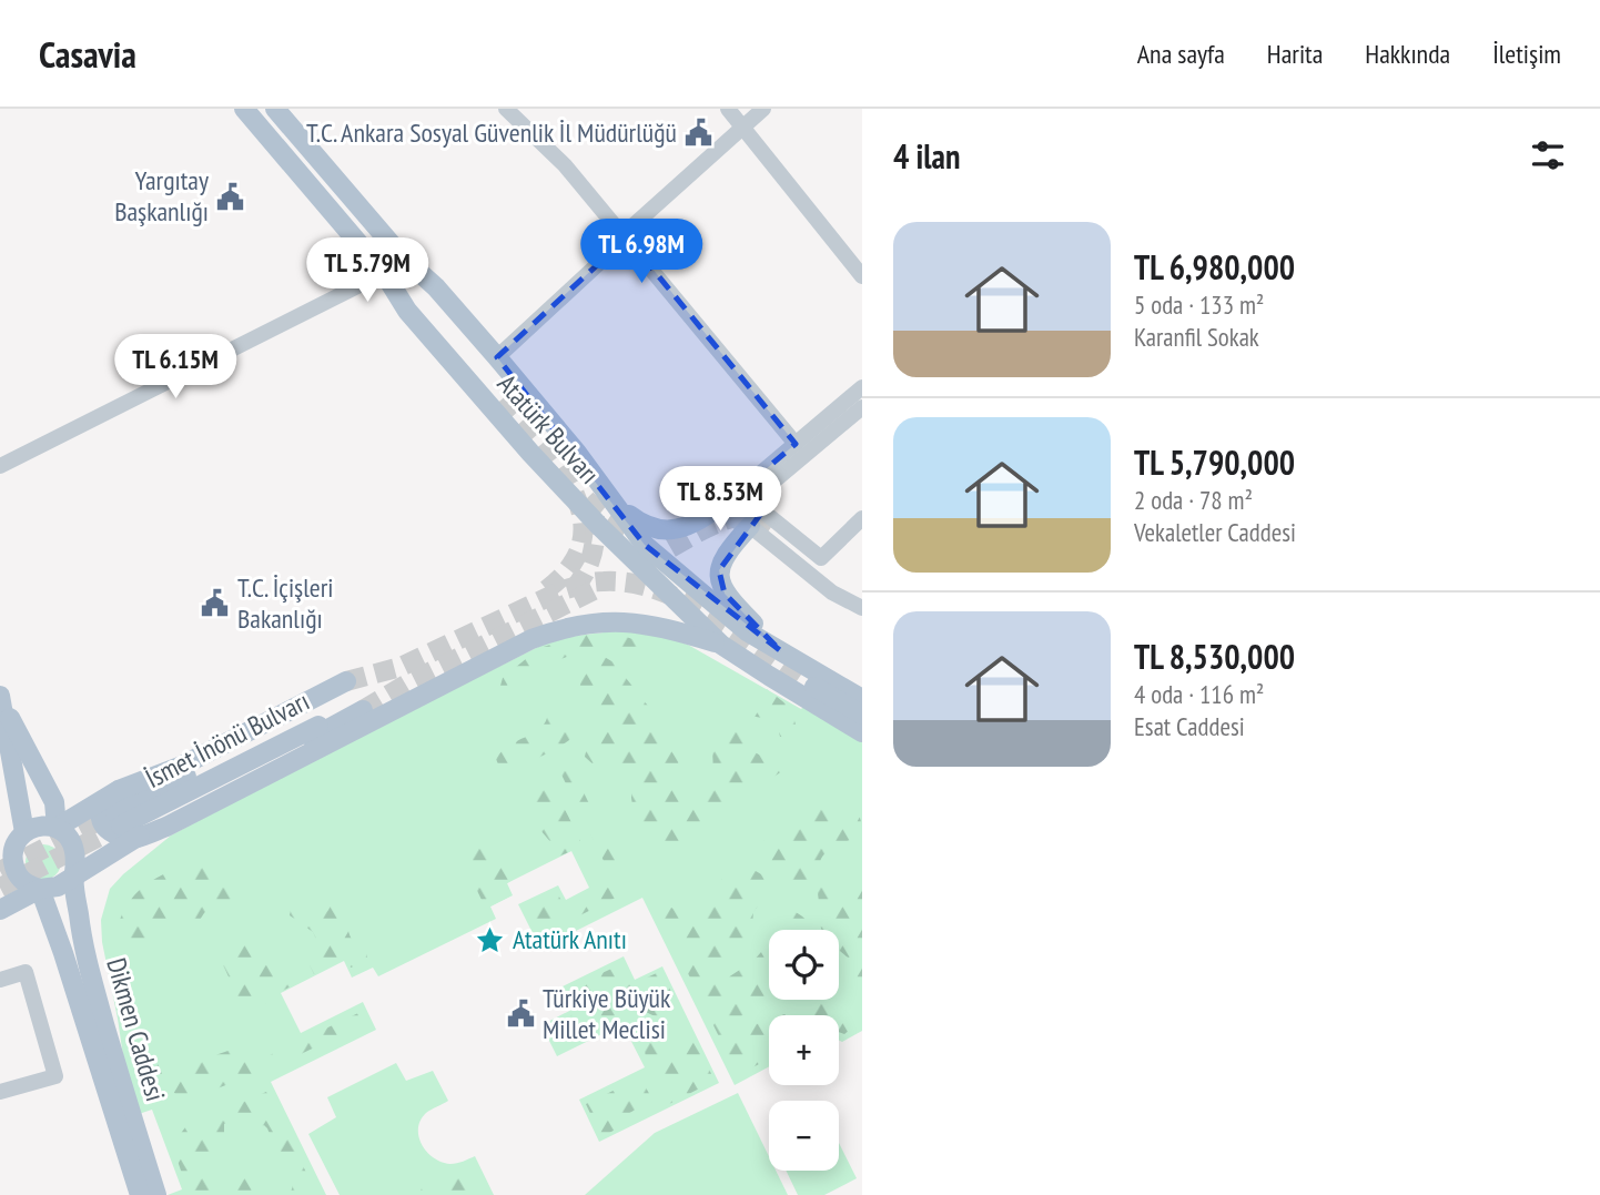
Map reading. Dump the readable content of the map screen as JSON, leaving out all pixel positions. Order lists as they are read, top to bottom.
{
  "streets": {
    "main road": ["Atatürk Bulvarı", "İsmet İnönü Bulvarı", "Dikmen Caddesi"]
  },
  "places": {
    "public building": [
      "T.C. Ankara Sosyal Güvenlik İl Müdürlüğü",
      "Yargıtay Başkanlığı",
      "T.C. İçişleri Bakanlığı",
      "Türkiye Büyük Millet Meclisi"
    ],
    "place": ["Atatürk Anıtı"]
  },
  "page": {
    "header": "Casavia",
    "nav": [
      "Ana sayfa",
      "Harita",
      "Hakkında",
      "İletişim"
    ],
    "heading": "4 ilan",
    "list": [
      {
        "name": "TL 6,980,000",
        "note": "5 oda · 133 m² · Karanfil Sokak"
      },
      {
        "name": "TL 5,790,000",
        "note": "2 oda · 78 m² · Vekaletler Caddesi"
      },
      {
        "name": "TL 8,530,000",
        "note": "4 oda · 116 m² · Esat Caddesi"
      }
    ],
    "price": [
      "TL 6.98M",
      "TL 5.79M",
      "TL 6.15M",
      "TL 8.53M"
    ],
    "map_buttons": ["+", "−"]
  }
}
